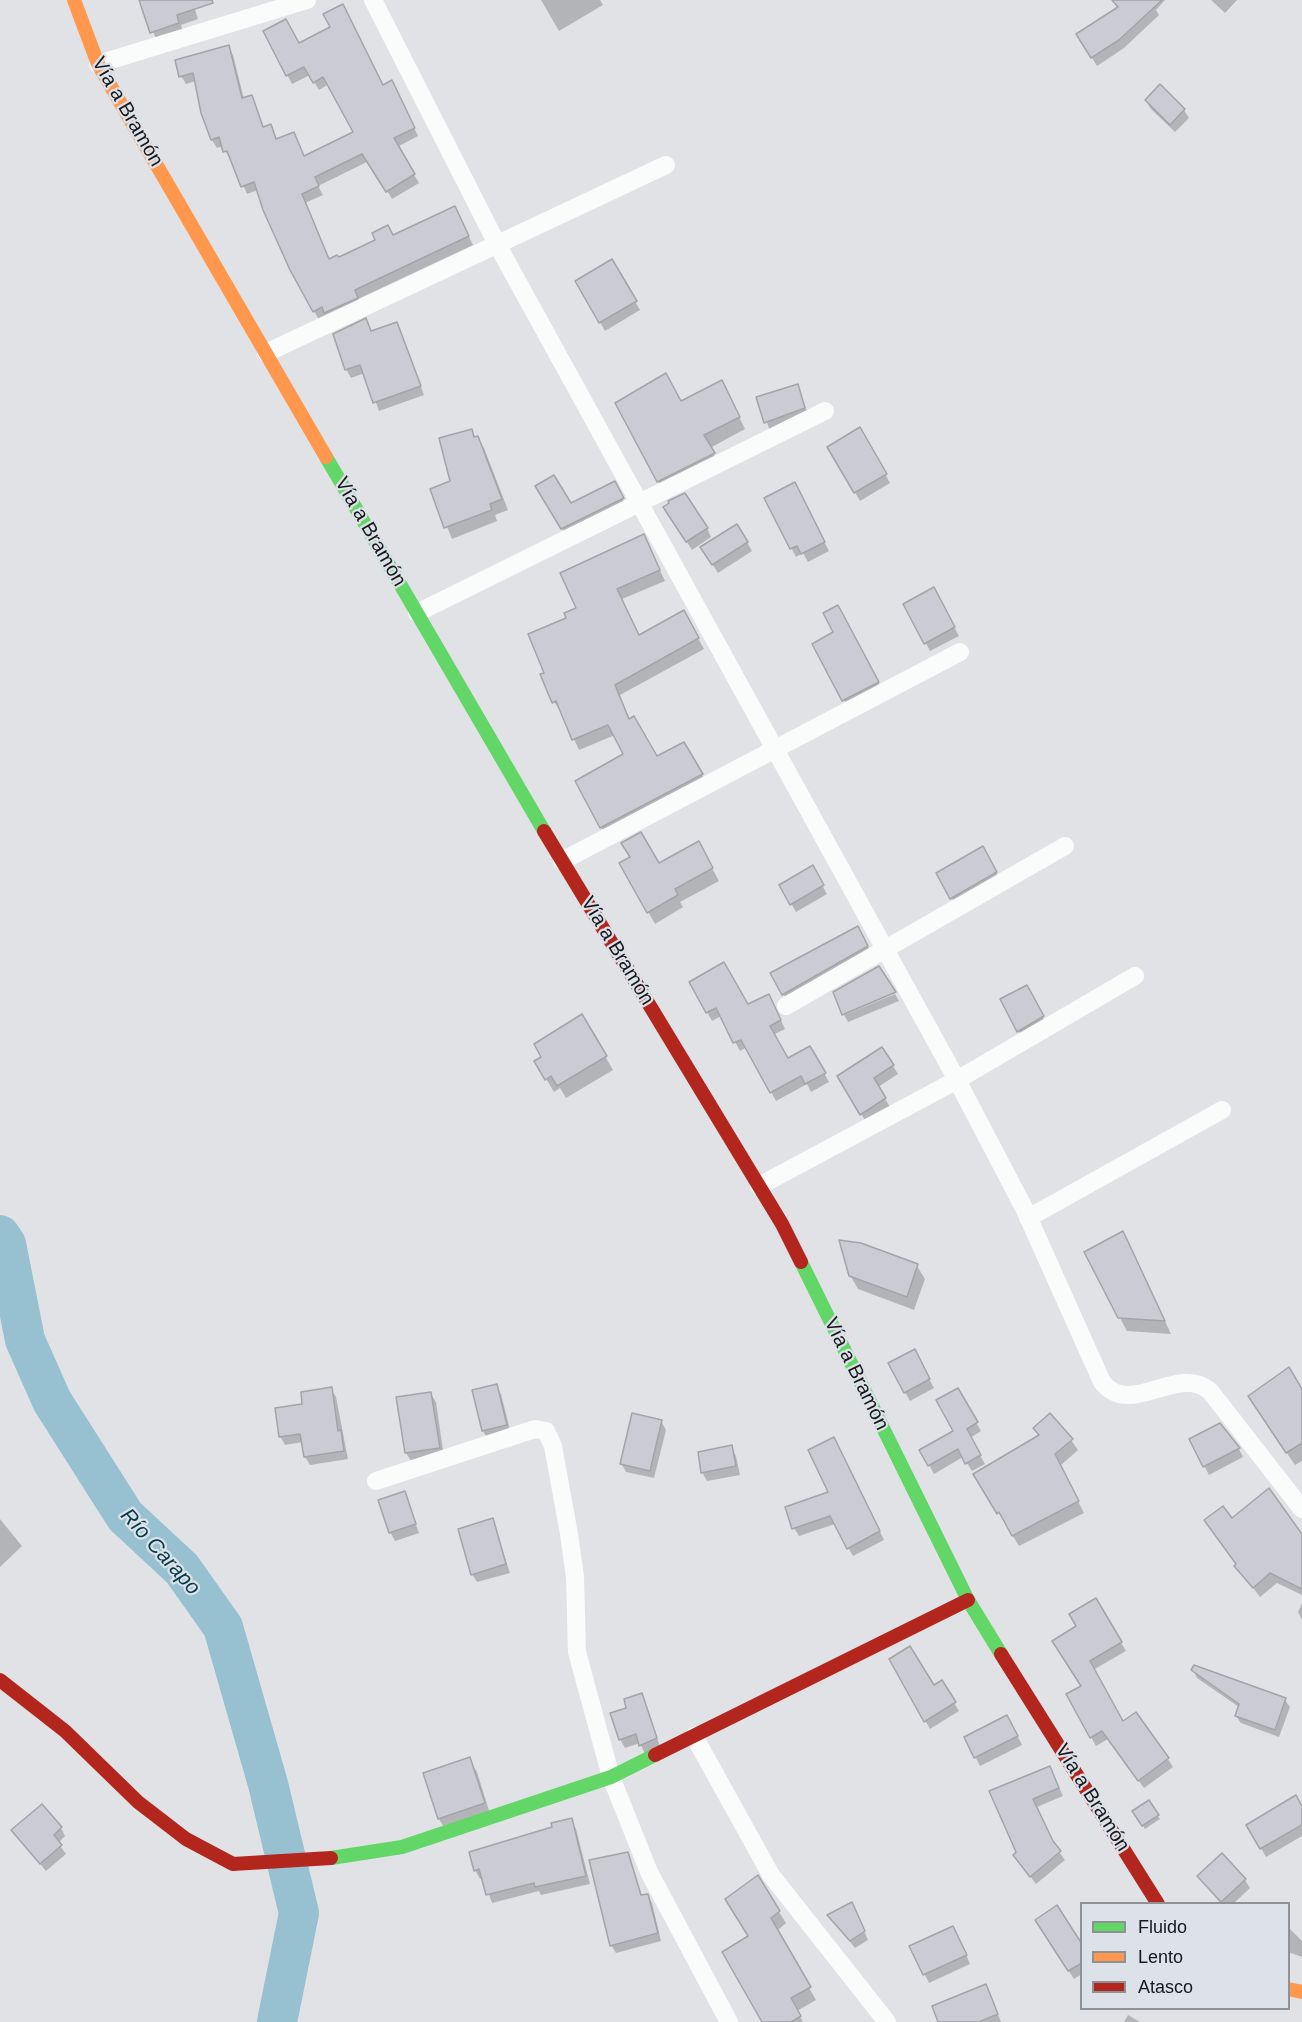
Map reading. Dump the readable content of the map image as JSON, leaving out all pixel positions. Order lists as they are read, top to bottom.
{
  "streets": {
    "street": ["Vía a Bramón"]
  },
  "water": ["Río Carapo"],
  "legend": ["Fluido", "Lento", "Atasco"]
}
